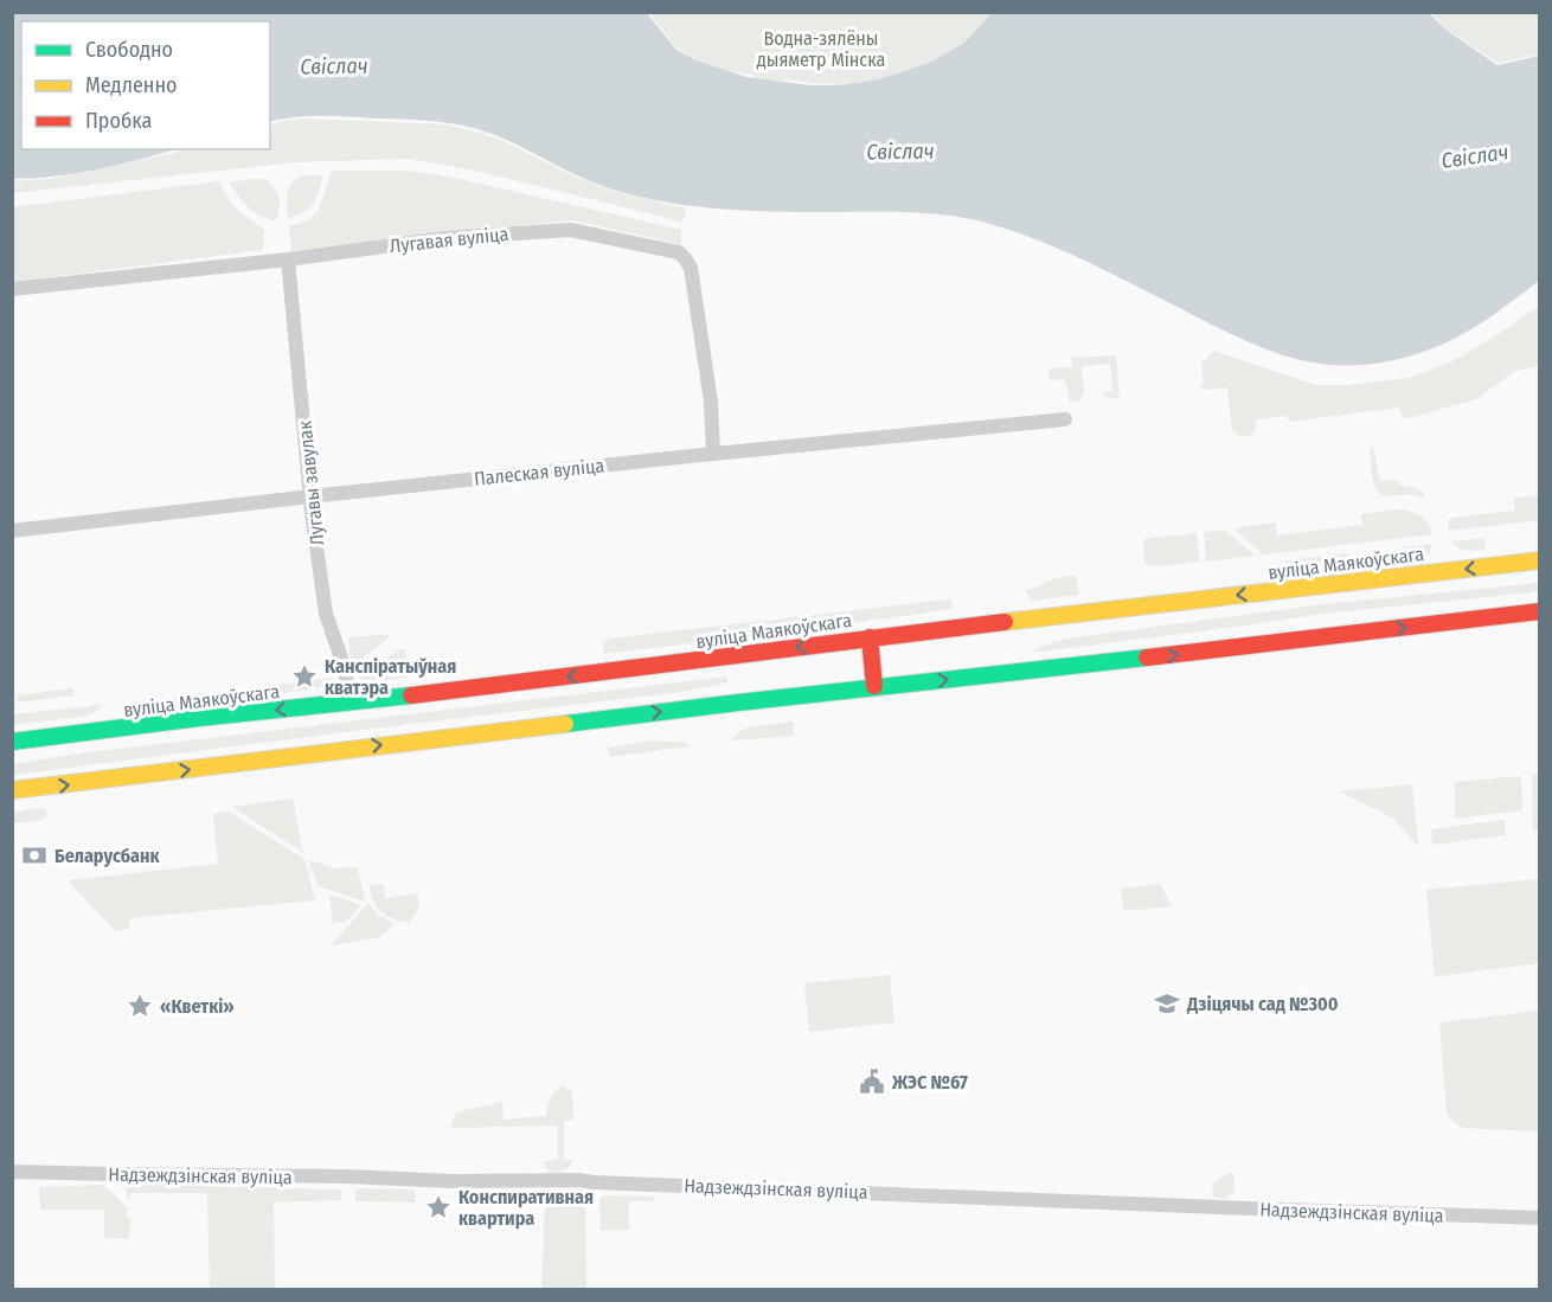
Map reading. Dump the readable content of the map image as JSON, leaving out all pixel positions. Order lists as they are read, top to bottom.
{
  "streets": {
    "main road": ["вуліца Маякоўскага"],
    "street": [
      "Лугавая вуліца",
      "Палеская вуліца",
      "Лугавы завулак",
      "Надзеждзінская вуліца"
    ]
  },
  "crossings": [
    ["Лугавая вуліца", "Палеская вуліца"],
    ["Лугавая вуліца", "Лугавы завулак"],
    ["Палеская вуліца", "Лугавы завулак"],
    ["Лугавы завулак", "вуліца Маякоўскага"]
  ],
  "water": ["Свіслач"],
  "parks": ["Водна-зялёны дыяметр Мінска"],
  "places": {
    "place": ["Канспіратыўная кватэра", "«Кветкі»", "Конспиративная квартира"],
    "bank": ["Беларусбанк"],
    "school or university": ["Дзіцячы сад №300"],
    "public building": ["ЖЭС №67"]
  },
  "legend": ["Свободно", "Медленно", "Пробка"]
}
